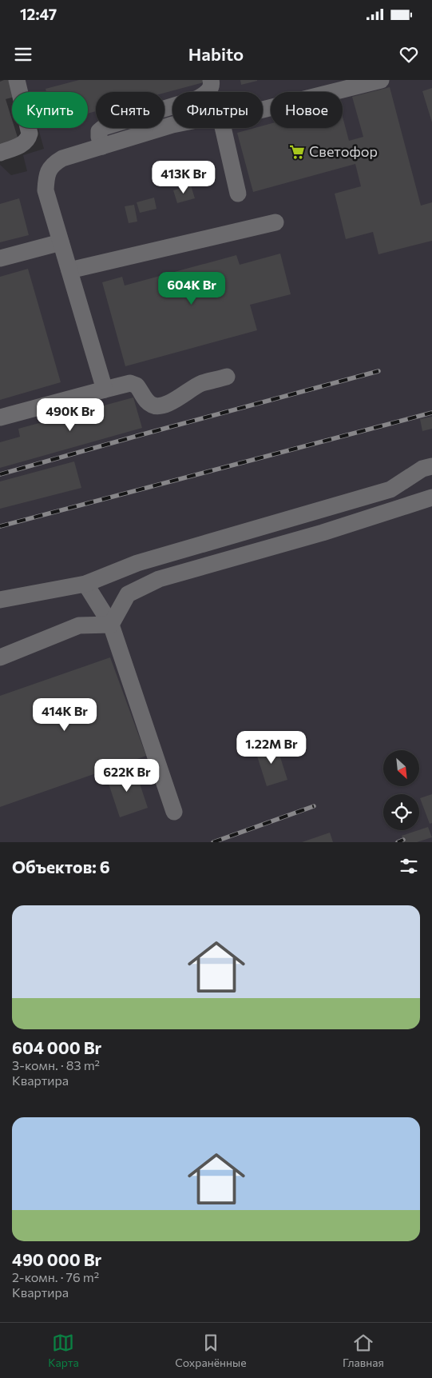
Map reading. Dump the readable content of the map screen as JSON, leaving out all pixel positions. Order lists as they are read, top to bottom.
{
  "places": {
    "supermarket": ["Светофор"]
  },
  "north": "bottom right",
  "page": {
    "status": "12:47",
    "header": "Habito",
    "chip": [
      "Купить",
      "Снять",
      "Фильтры",
      "Новое"
    ],
    "price": [
      "413K Br",
      "604K Br",
      "490K Br",
      "414K Br",
      "1.22M Br",
      "622K Br"
    ],
    "heading": "Объектов: 6",
    "list": [
      {
        "name": "604 000 Br",
        "note": "3-комн. · 83 m² · Квартира"
      },
      {
        "name": "490 000 Br",
        "note": "2-комн. · 76 m² · Квартира"
      }
    ],
    "tabs": ["Карта", "Сохранённые", "Главная"]
  }
}
